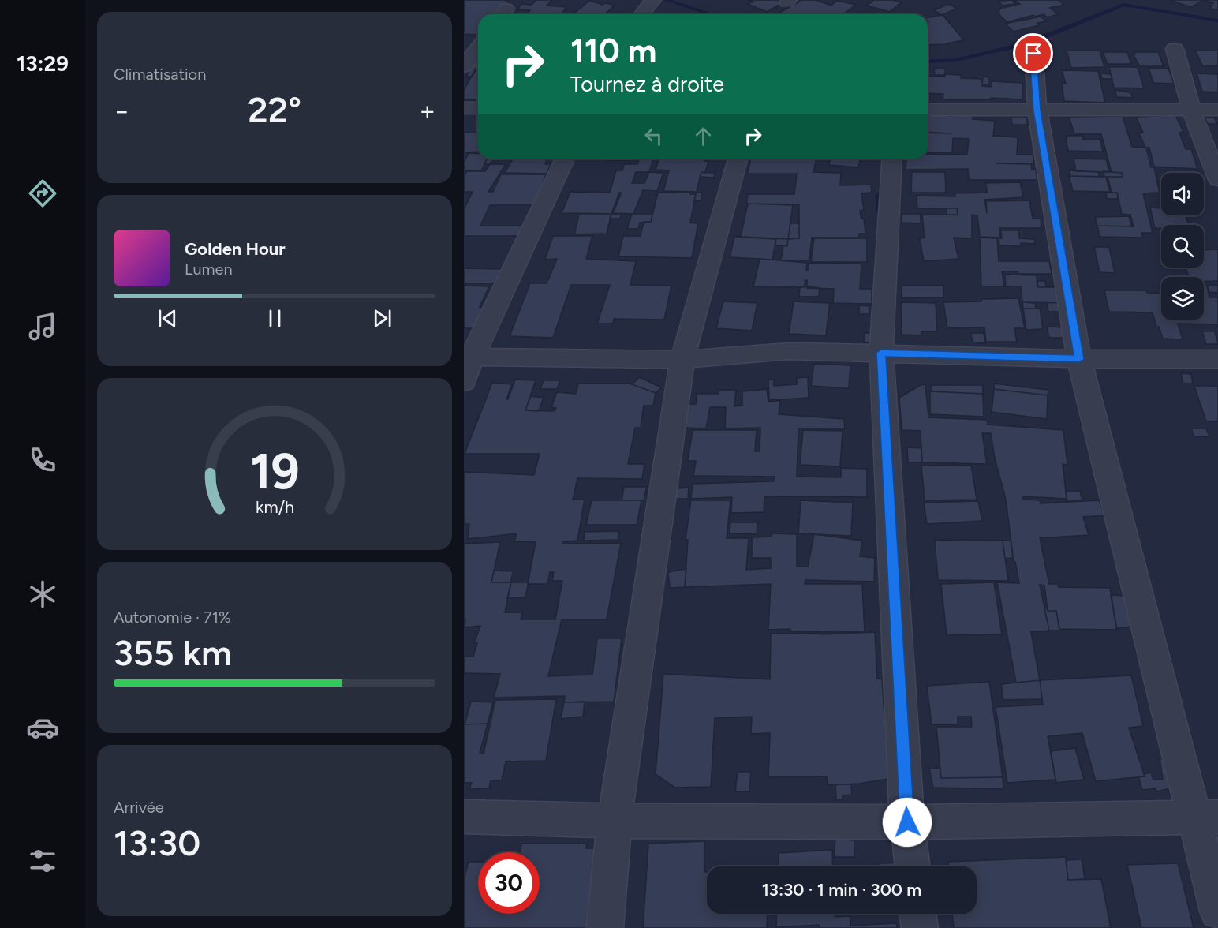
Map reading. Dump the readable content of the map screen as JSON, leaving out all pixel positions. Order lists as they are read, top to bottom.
{
  "page": {
    "tabs": "13:29",
    "tile": [
      "Climatisation",
      ["Autonomie · 71%", "355 km"],
      ["Arrivée", "13:30"]
    ],
    "turn": ["110 m", "Tournez à droite"],
    "heat": ["−", "22°", "+"],
    "song": ["Golden Hour", "Lumen"],
    "limit": "30",
    "trip": "13:30 · 1 min · 300 m",
    "gauge": ["19", "km/h"]
  }
}
